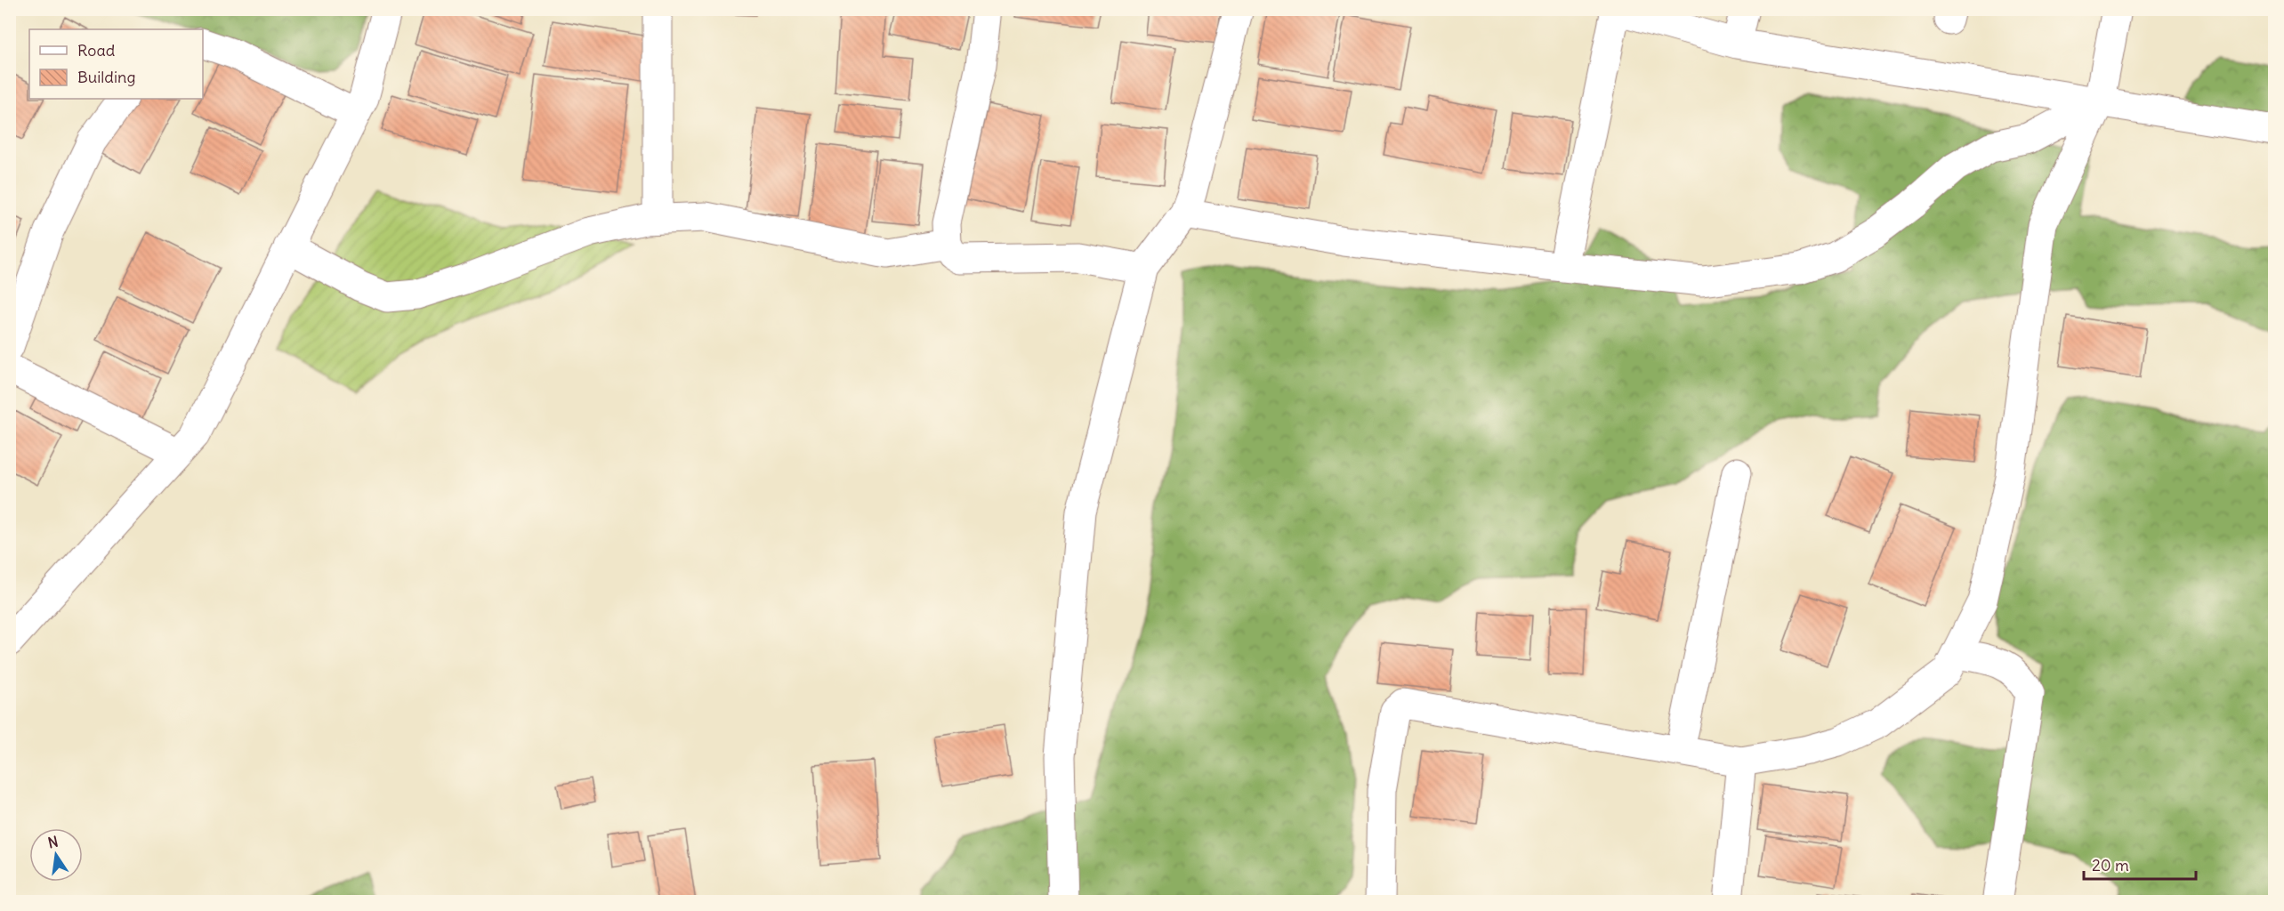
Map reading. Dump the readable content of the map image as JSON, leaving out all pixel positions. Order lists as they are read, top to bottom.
{
  "legend": ["Road", "Building"],
  "scale_bar": "20 m",
  "north": "top"
}
